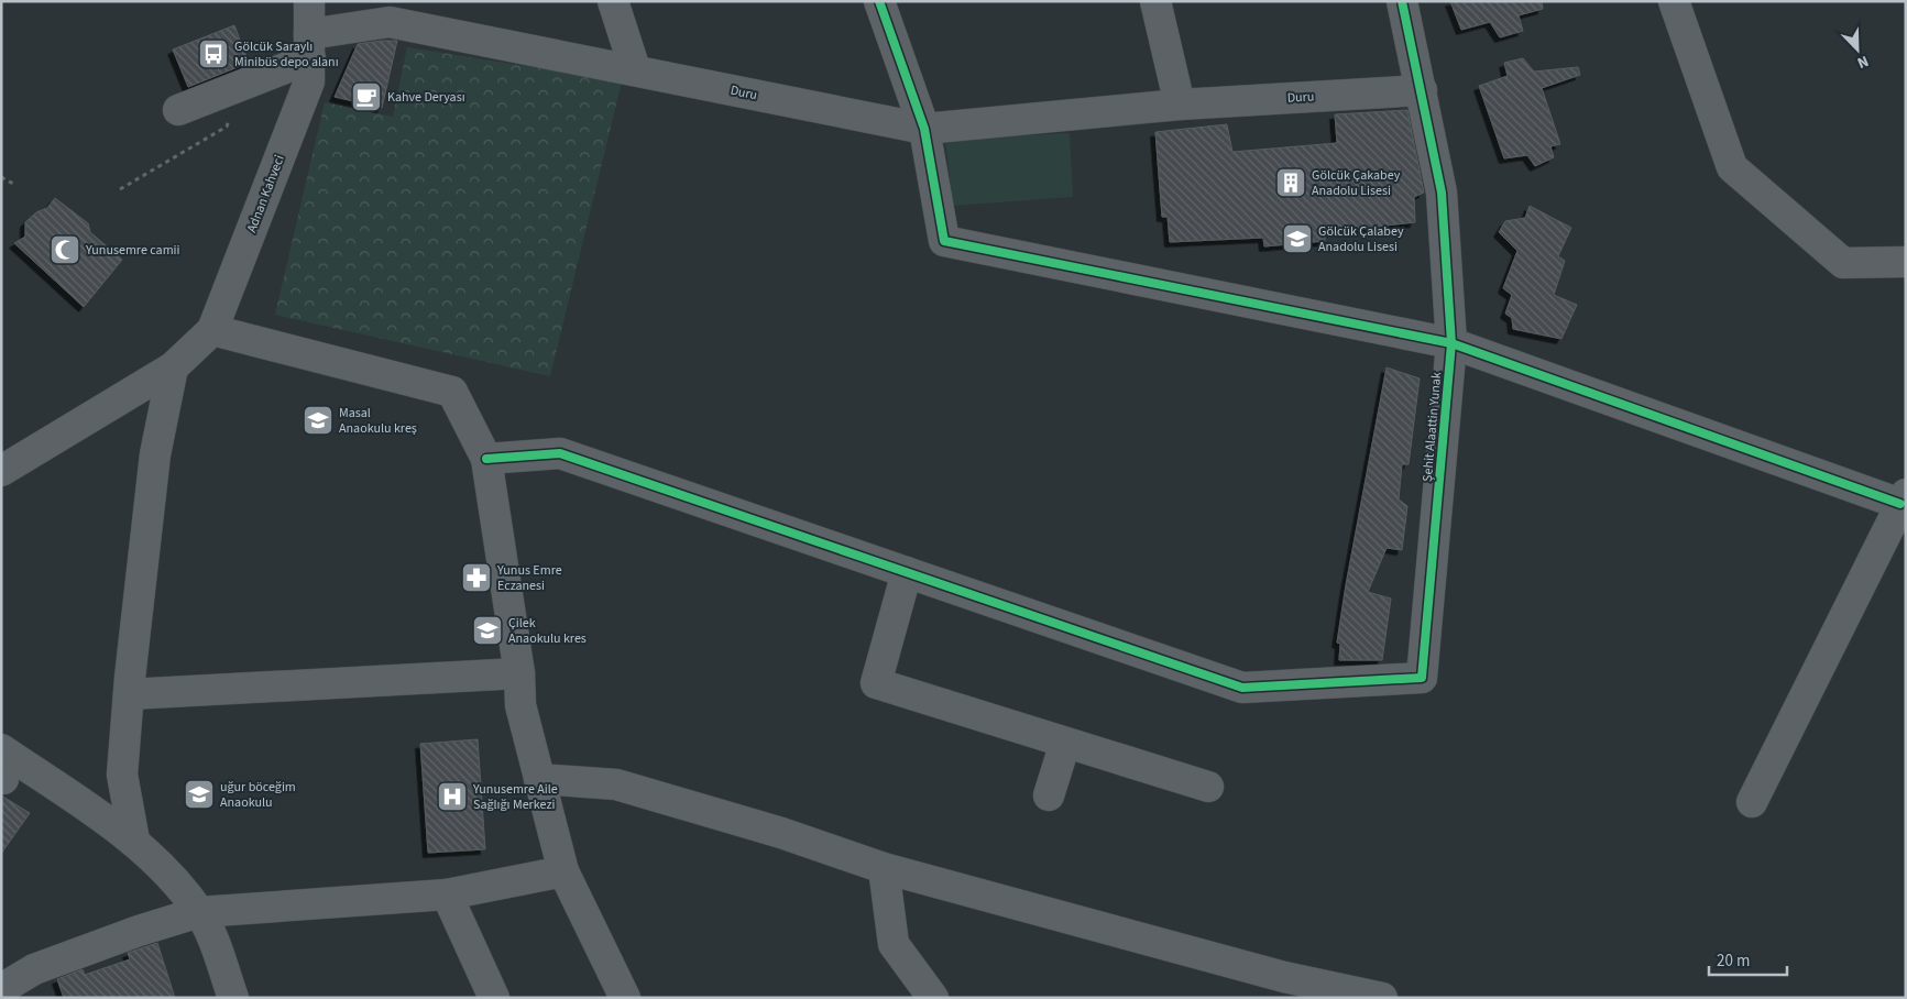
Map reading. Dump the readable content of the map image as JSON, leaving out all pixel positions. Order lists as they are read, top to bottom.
{
  "streets": {
    "street": ["Duru", "Adnan Kahveci", "Şehit Alaattin Yunak"]
  },
  "crossings": [
    ["Duru", "Adnan Kahveci"],
    ["Duru", "Şehit Alaattin Yunak"]
  ],
  "places": {
    "bus stop": ["Gölcük Saraylı Minibüs depo alanı"],
    "cafe": ["Kahve Deryası"],
    "building": ["Gölcük Çakabey Anadolu Lisesi"],
    "school or university": [
      "Gölcük Çalabey Anadolu Lisesi",
      "Masal Anaokulu kreş",
      "Çilek Anaokulu kres",
      "uğur böceğim Anaokulu"
    ],
    "mosque": ["Yunusemre camii"],
    "pharmacy": ["Yunus Emre Eczanesi"],
    "hospital": ["Yunusemre Aile Sağlığı Merkezi"]
  },
  "scale_bar": "20 m",
  "north": "bottom right"
}
